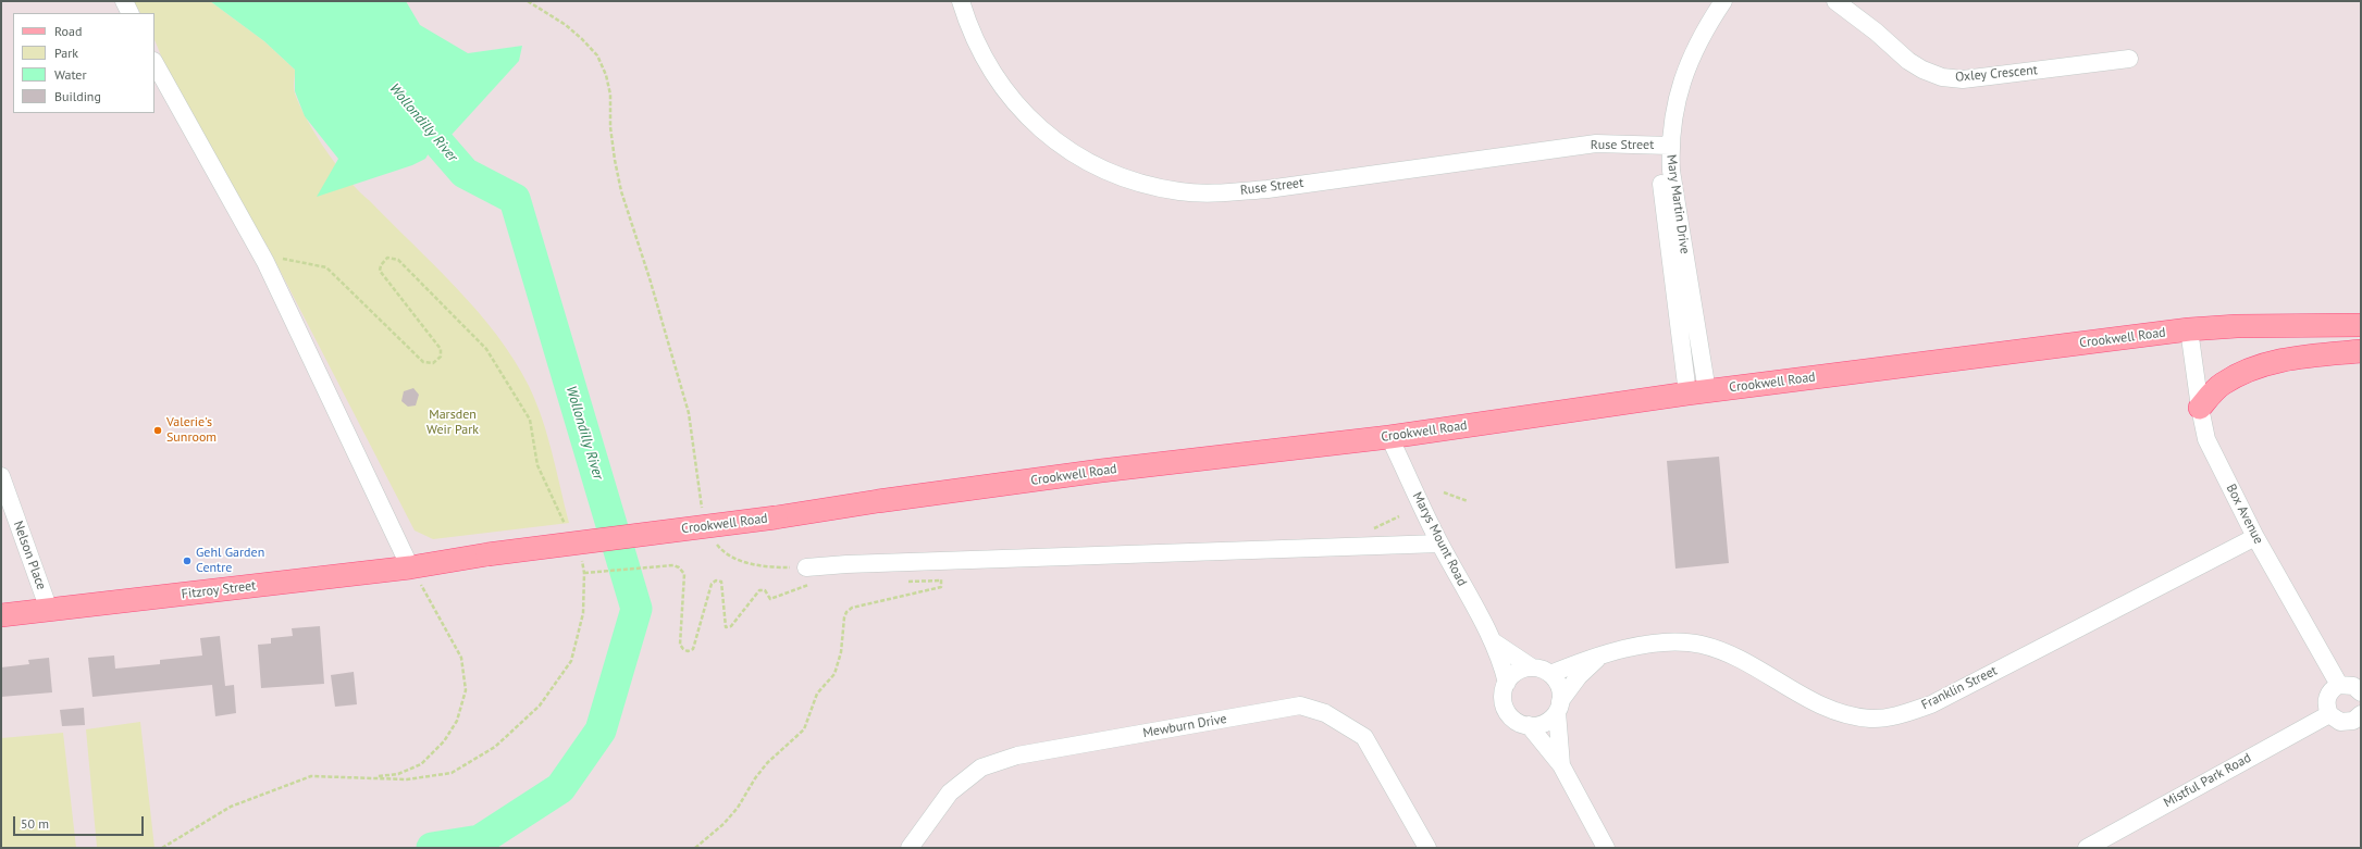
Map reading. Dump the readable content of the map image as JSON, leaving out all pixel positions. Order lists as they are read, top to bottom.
{
  "streets": {
    "main road": ["Crookwell Road", "Fitzroy Street"],
    "street": [
      "Oxley Crescent",
      "Ruse Street",
      "Mary Martin Drive",
      "Box Avenue",
      "Marys Mount Road",
      "Nelson Place",
      "Franklin Street",
      "Mewburn Drive",
      "Mistful Park Road"
    ]
  },
  "crossings": [
    ["Ruse Street", "Mary Martin Drive"],
    ["Mary Martin Drive", "Crookwell Road"],
    ["Crookwell Road", "Box Avenue"],
    ["Crookwell Road", "Marys Mount Road"],
    ["Crookwell Road", "Fitzroy Street"],
    ["Box Avenue", "Franklin Street"],
    ["Marys Mount Road", "Franklin Street"],
    ["Nelson Place", "Fitzroy Street"]
  ],
  "water": ["Wollondilly River"],
  "parks": ["Marsden Weir Park"],
  "places": ["Valerie's Sunroom", "Gehl Garden Centre"],
  "legend": [
    "Road",
    "Park",
    "Water",
    "Building"
  ],
  "scale_bar": "50 m"
}
